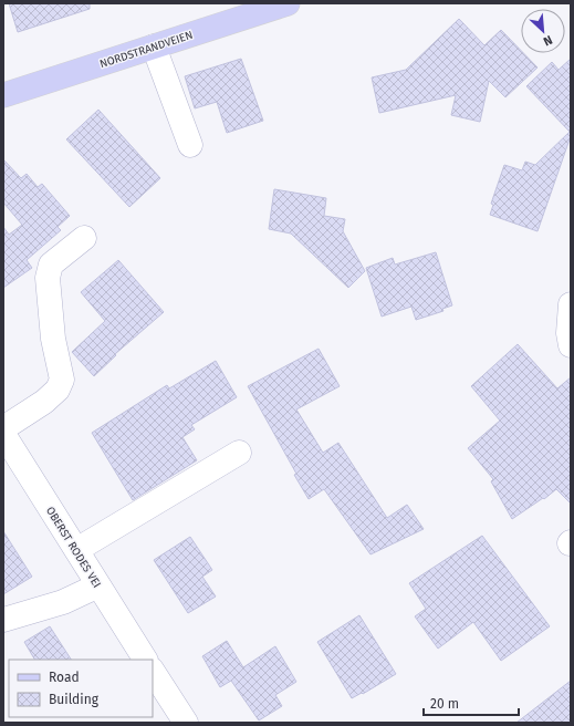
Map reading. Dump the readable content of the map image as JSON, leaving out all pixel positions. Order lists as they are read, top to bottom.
{
  "streets": {
    "main road": ["NORDSTRANDVEIEN"],
    "street": ["OBERST RODES VEI"]
  },
  "legend": ["Road", "Building"],
  "scale_bar": "20 m",
  "north": "bottom right"
}
